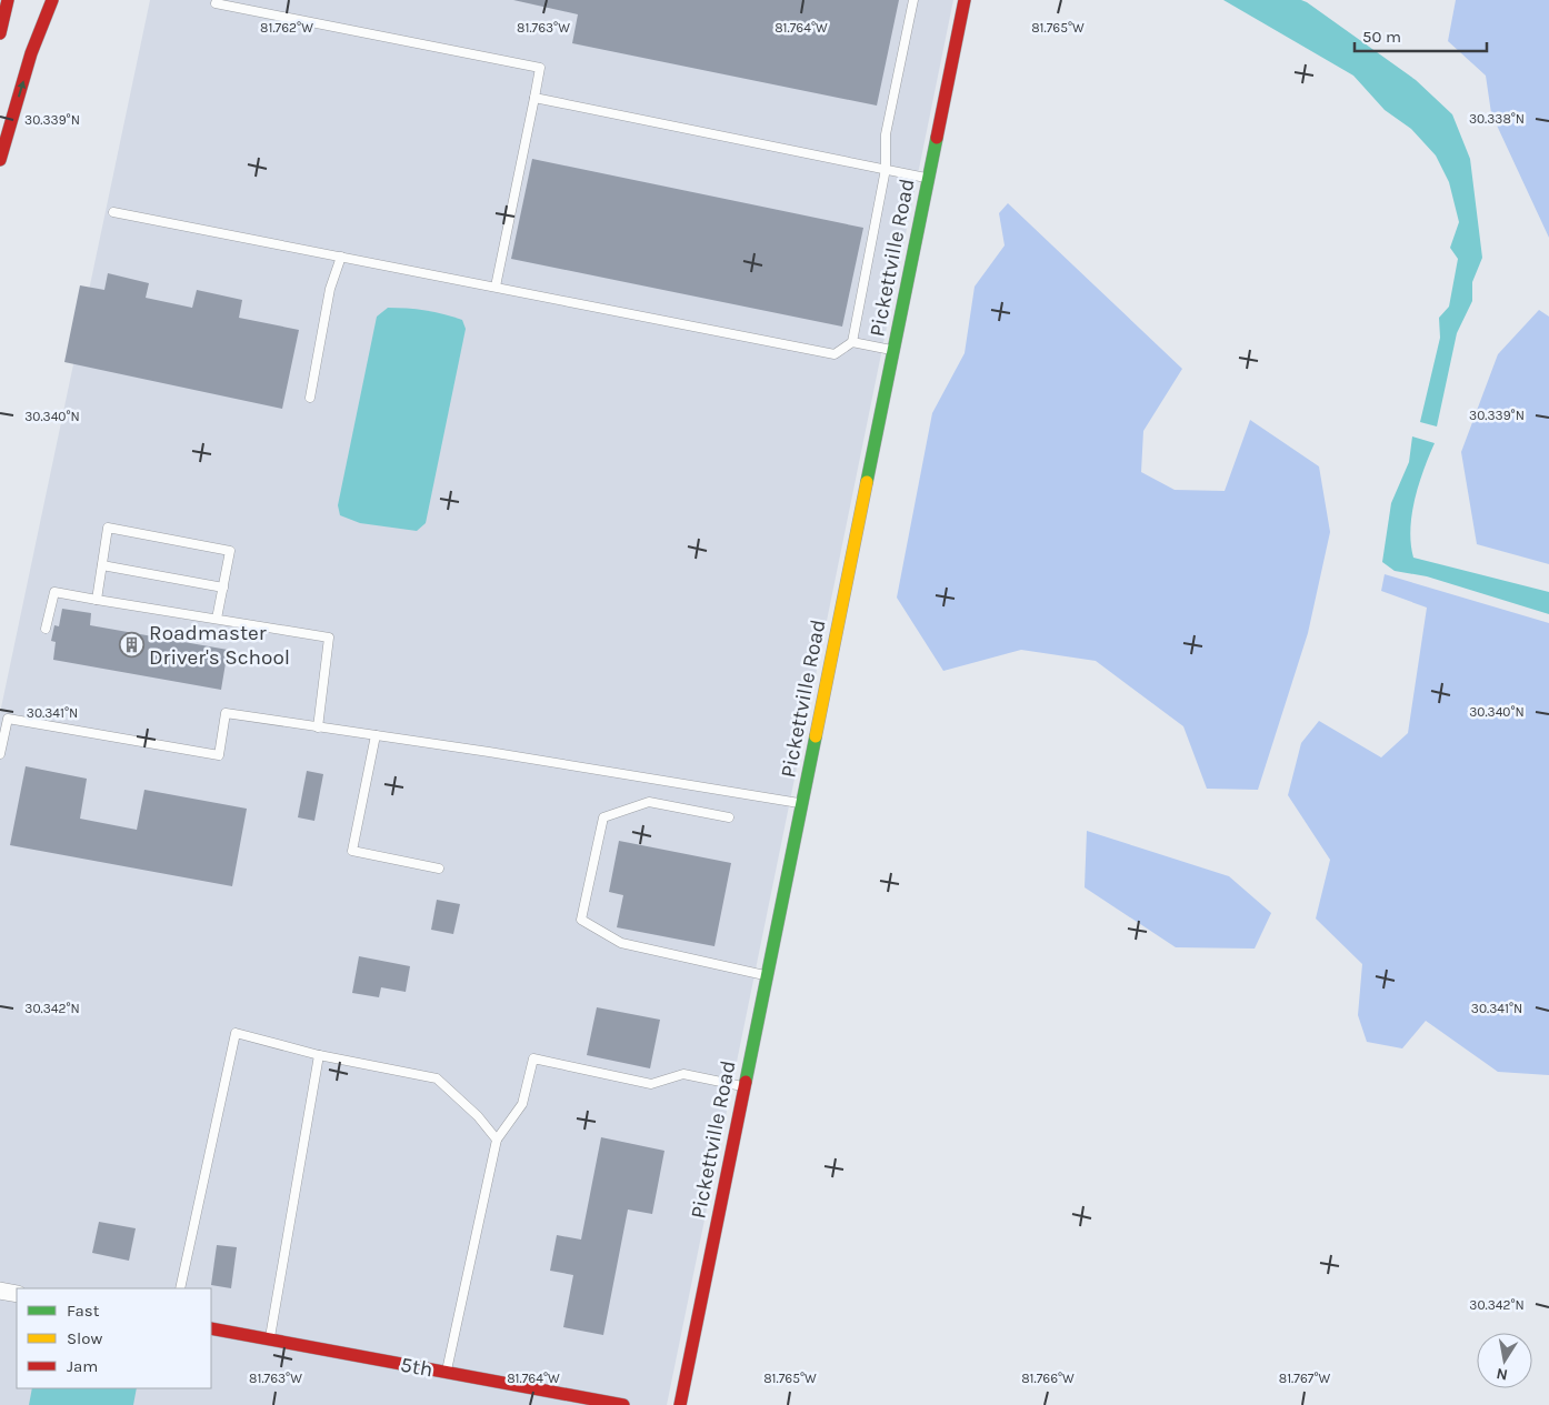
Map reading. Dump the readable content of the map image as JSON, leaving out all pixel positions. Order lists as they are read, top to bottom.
{
  "streets": {
    "main road": ["Pickettville Road", "5th"]
  },
  "places": {
    "building": ["Roadmaster Driver's School"]
  },
  "legend": ["Fast", "Slow", "Jam"],
  "scale_bar": "50 m",
  "north": "bottom",
  "coordinates": [
    "81.762°W",
    "81.763°W",
    "81.764°W",
    "81.765°W",
    "30.338°N",
    "30.339°N",
    "30.340°N",
    "30.341°N",
    "30.342°N",
    "81.766°W",
    "81.767°W"
  ]
}
